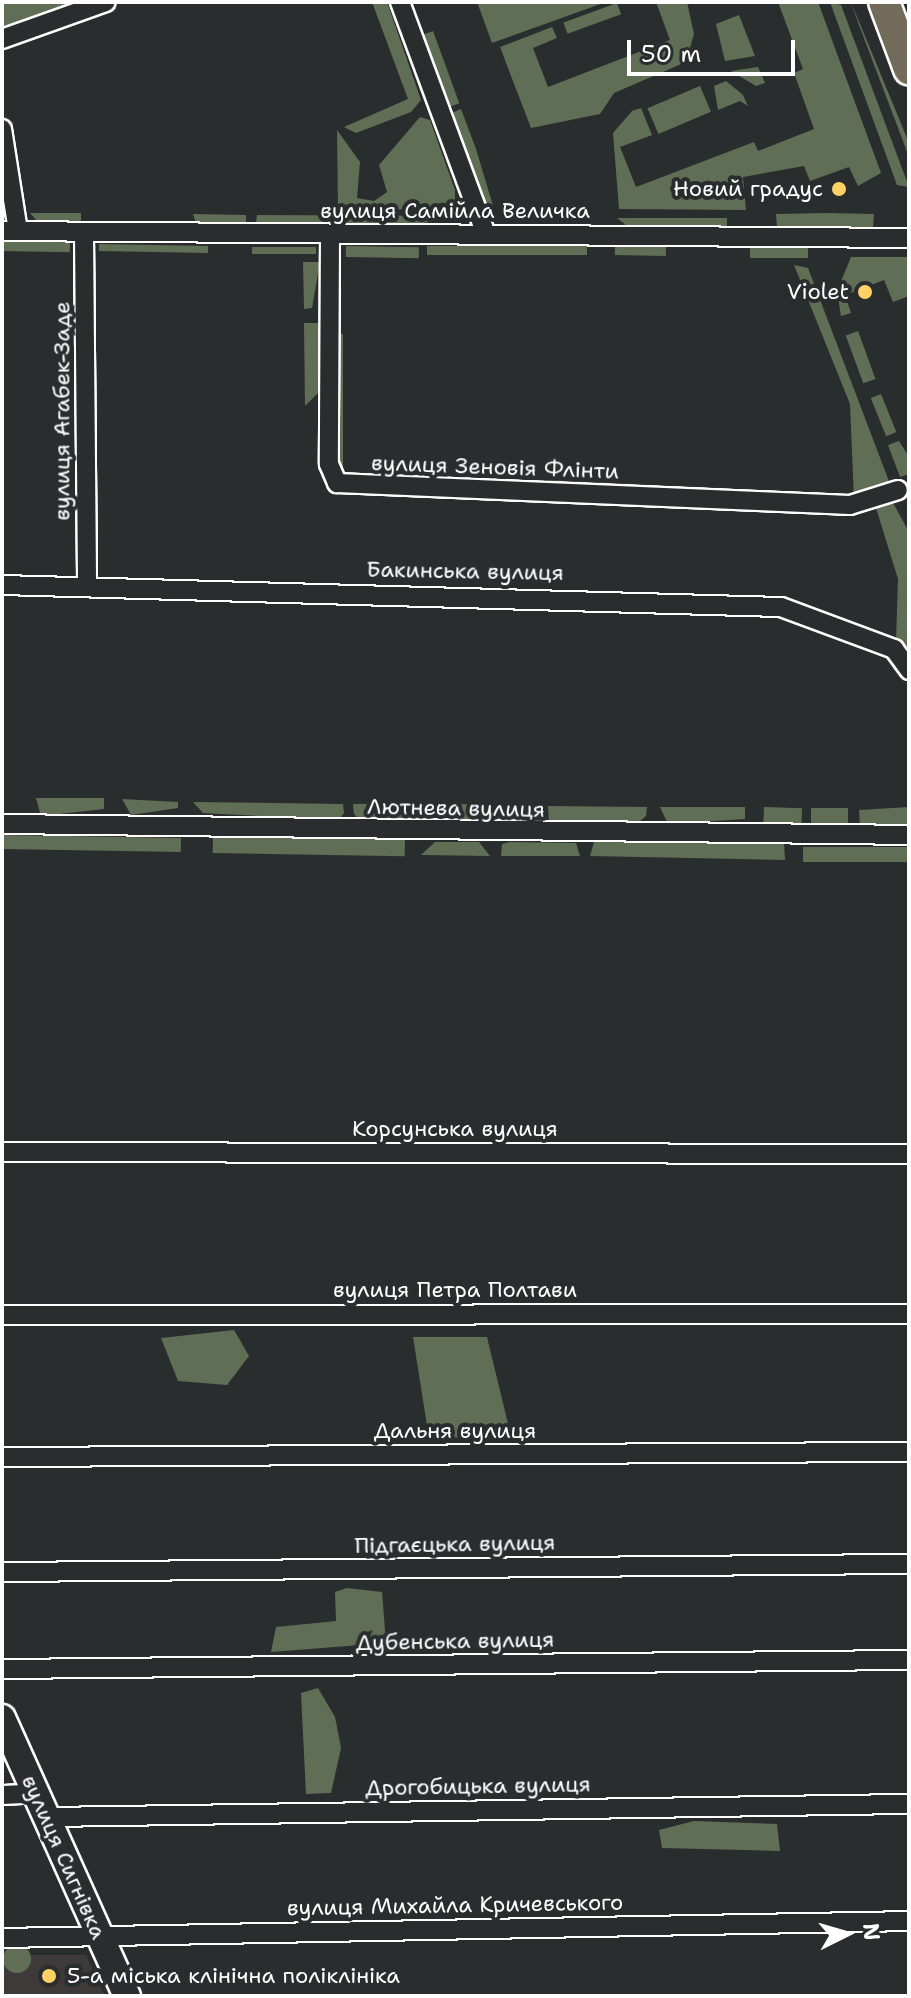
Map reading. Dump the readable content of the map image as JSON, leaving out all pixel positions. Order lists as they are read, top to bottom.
{
  "streets": {
    "street": [
      "вулиця Самійла Величка",
      "вулиця Агабек-Заде",
      "вулиця Зеновія Флінти",
      "Бакинська вулиця",
      "Лютнева вулиця",
      "Корсунська вулиця",
      "вулиця Петра Полтави",
      "Дальня вулиця",
      "Підгаєцька вулиця",
      "Дубенська вулиця",
      "Дрогобицька вулиця",
      "вулиця Сигнівка",
      "вулиця Михайла Кричевського"
    ]
  },
  "crossings": [
    ["вулиця Самійла Величка", "вулиця Агабек-Заде"],
    ["вулиця Самійла Величка", "вулиця Зеновія Флінти"],
    ["вулиця Агабек-Заде", "Бакинська вулиця"],
    ["Дрогобицька вулиця", "вулиця Сигнівка"],
    ["вулиця Сигнівка", "вулиця Михайла Кричевського"]
  ],
  "places": ["Новий градус", "Violet", "5-а міська клінічна поліклініка"],
  "scale_bar": "50 m",
  "north": "right"
}
